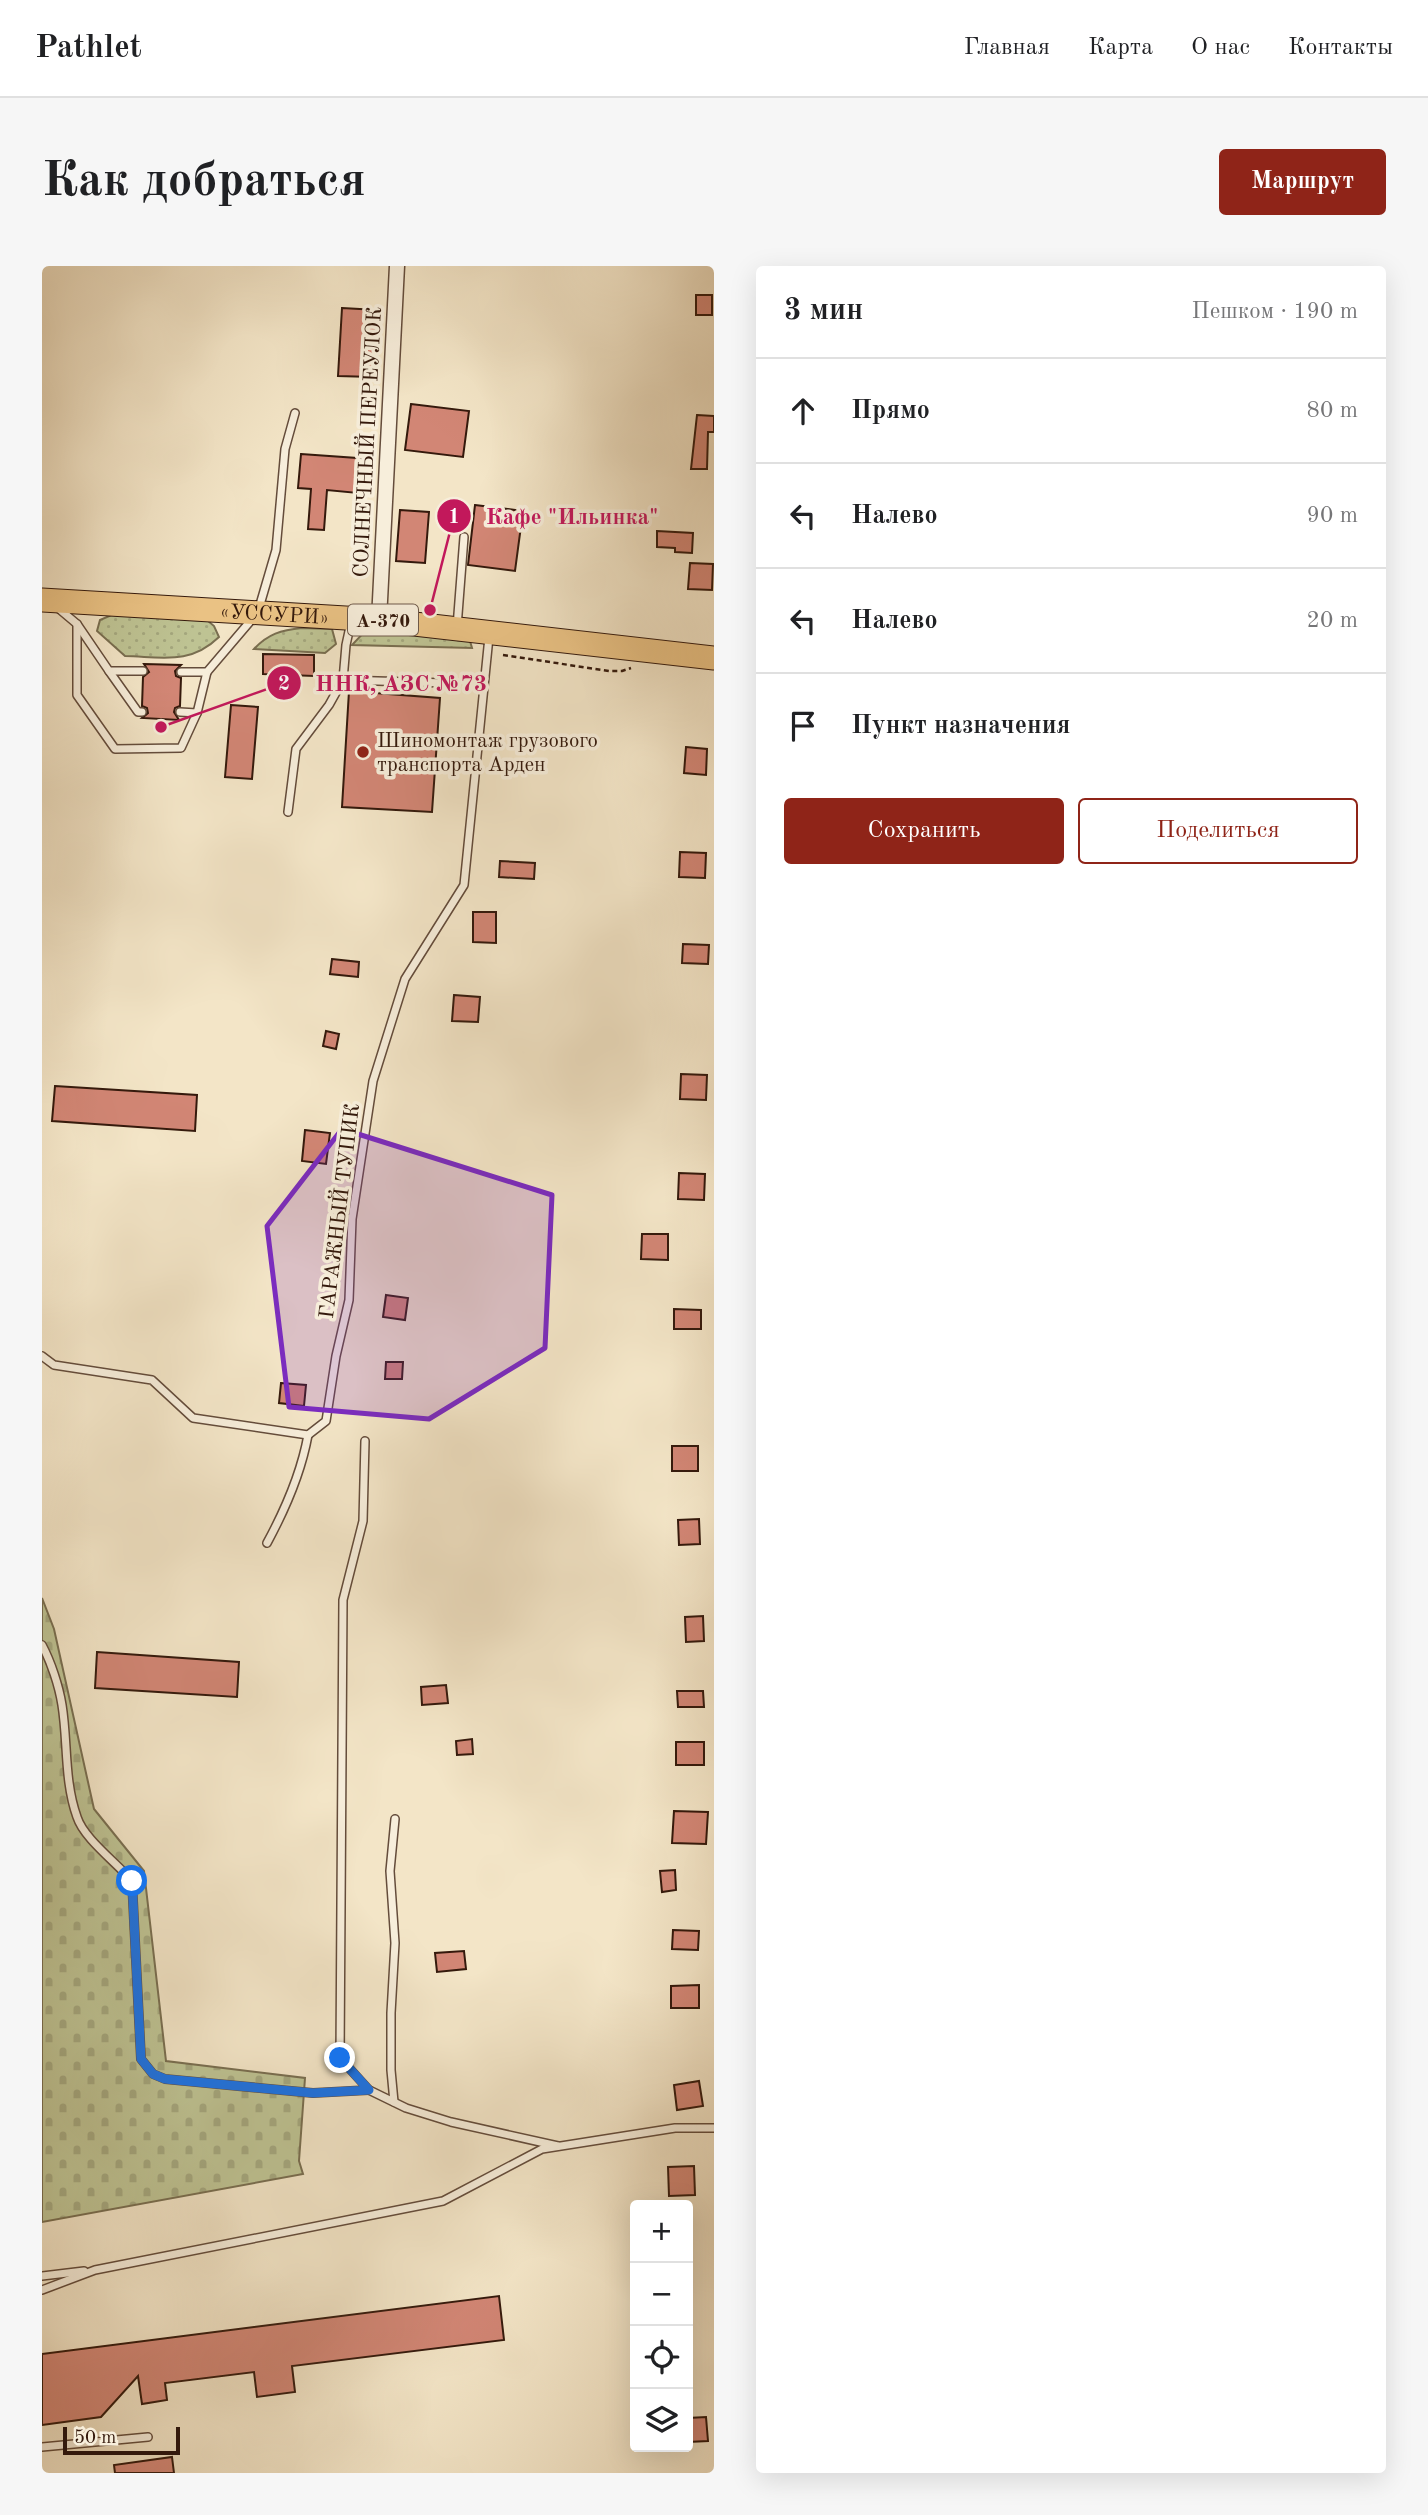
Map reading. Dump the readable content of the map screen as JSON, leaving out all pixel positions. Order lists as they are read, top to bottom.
{
  "streets": {
    "highway": ["«УССУРИ»", "А-370"],
    "street": ["СОЛНЕЧНЫЙ ПЕРЕУЛОК"],
    "lane": ["ГАРАЖНЫЙ ТУПИК"]
  },
  "crossings": [
    ["СОЛНЕЧНЫЙ ПЕРЕУЛОК", "«УССУРИ»"],
    ["«УССУРИ»", "ГАРАЖНЫЙ ТУПИК"]
  ],
  "places": ["Кафе \"Ильинка\"", "ННК, АЗС №73", "Шиномонтаж грузового транспорта Арден"],
  "scale_bar": "50 m",
  "page": {
    "header": "Pathlet",
    "nav": [
      "Главная",
      "Карта",
      "О нас",
      "Контакты"
    ],
    "buttons": [
      "Маршрут",
      ["Сохранить", "Поделиться"]
    ],
    "title": "Как добраться",
    "heading": ["3 мин", "Пешком · 190 m"],
    "list": [
      ["Прямо", "80 m"],
      ["Налево", "90 m"],
      ["Налево", "20 m"],
      "Пункт назначения"
    ],
    "map_buttons": ["+", "−"],
    "scale": "50 m"
  }
}
